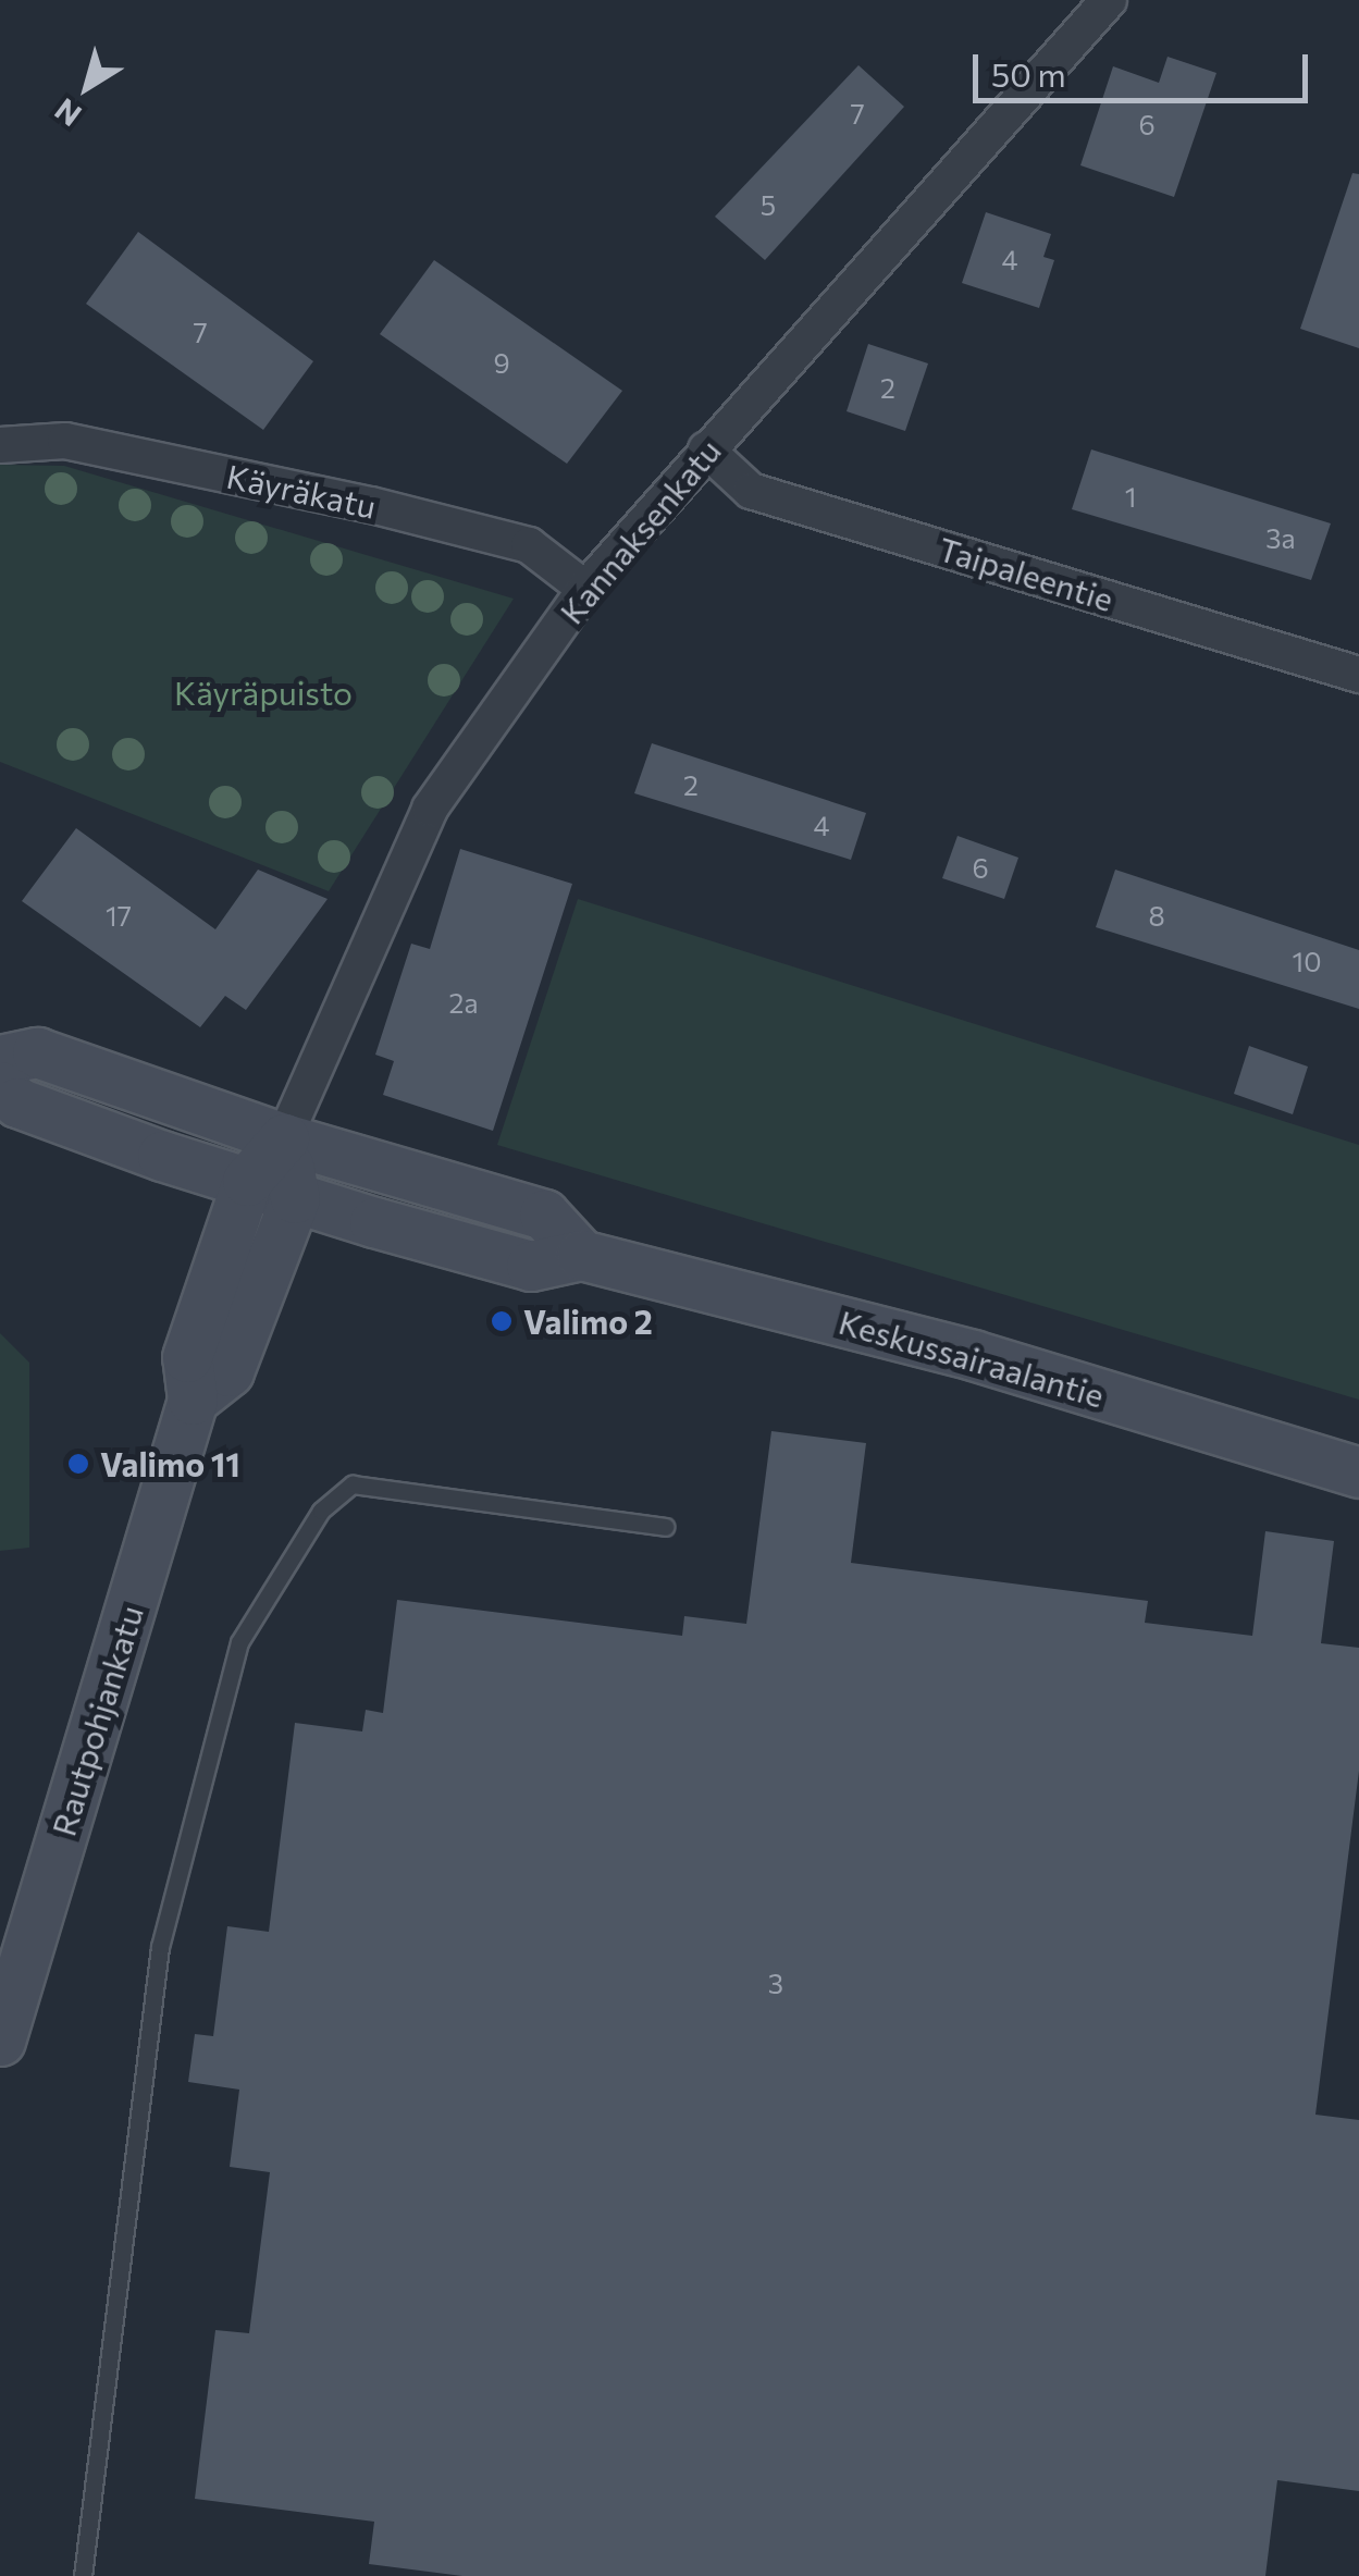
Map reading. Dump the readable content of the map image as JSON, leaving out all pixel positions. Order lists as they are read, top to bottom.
{
  "streets": {
    "main road": ["Keskussairaalantie", "Rautpohjankatu"],
    "street": ["Käyräkatu", "Kannaksenkatu", "Taipaleentie"]
  },
  "crossings": [
    ["Käyräkatu", "Kannaksenkatu"],
    ["Kannaksenkatu", "Taipaleentie"],
    ["Kannaksenkatu", "Rautpohjankatu"],
    ["Keskussairaalantie", "Rautpohjankatu"]
  ],
  "parks": ["Käyräpuisto"],
  "places": ["Valimo 2", "Valimo 11"],
  "house_numbers": [
    "7",
    "6",
    "5",
    "4",
    "7",
    "9",
    "2",
    "1",
    "3a",
    "2",
    "4",
    "6",
    "17",
    "8",
    "10",
    "2a",
    "3"
  ],
  "scale_bar": "50 m",
  "north": "bottom left"
}
